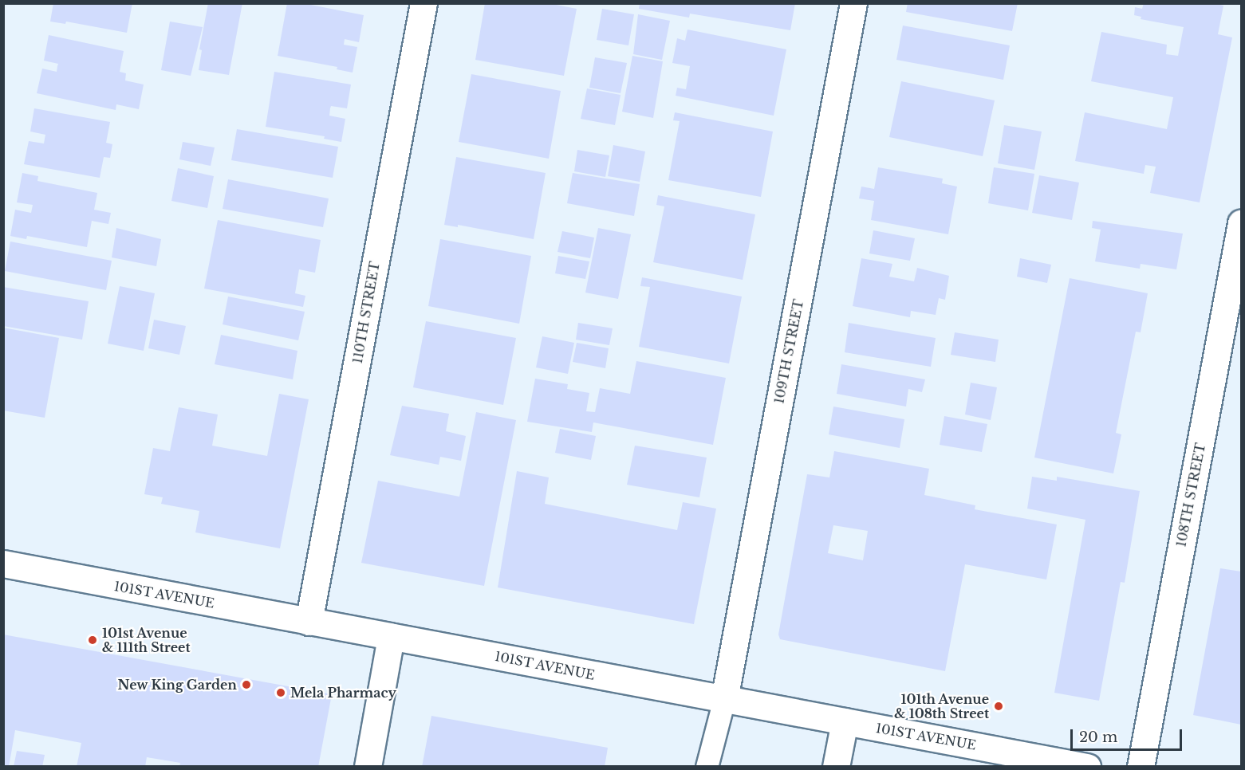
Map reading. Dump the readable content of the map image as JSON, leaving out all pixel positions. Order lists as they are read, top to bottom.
{
  "streets": {
    "street": [
      "110TH STREET",
      "109TH STREET",
      "108TH STREET",
      "101ST AVENUE"
    ]
  },
  "crossings": [
    ["110TH STREET", "101ST AVENUE"],
    ["109TH STREET", "101ST AVENUE"]
  ],
  "places": [
    "101st Avenue & 111th Street",
    "New King Garden",
    "Mela Pharmacy",
    "101th Avenue & 108th Street"
  ],
  "scale_bar": "20 m"
}
